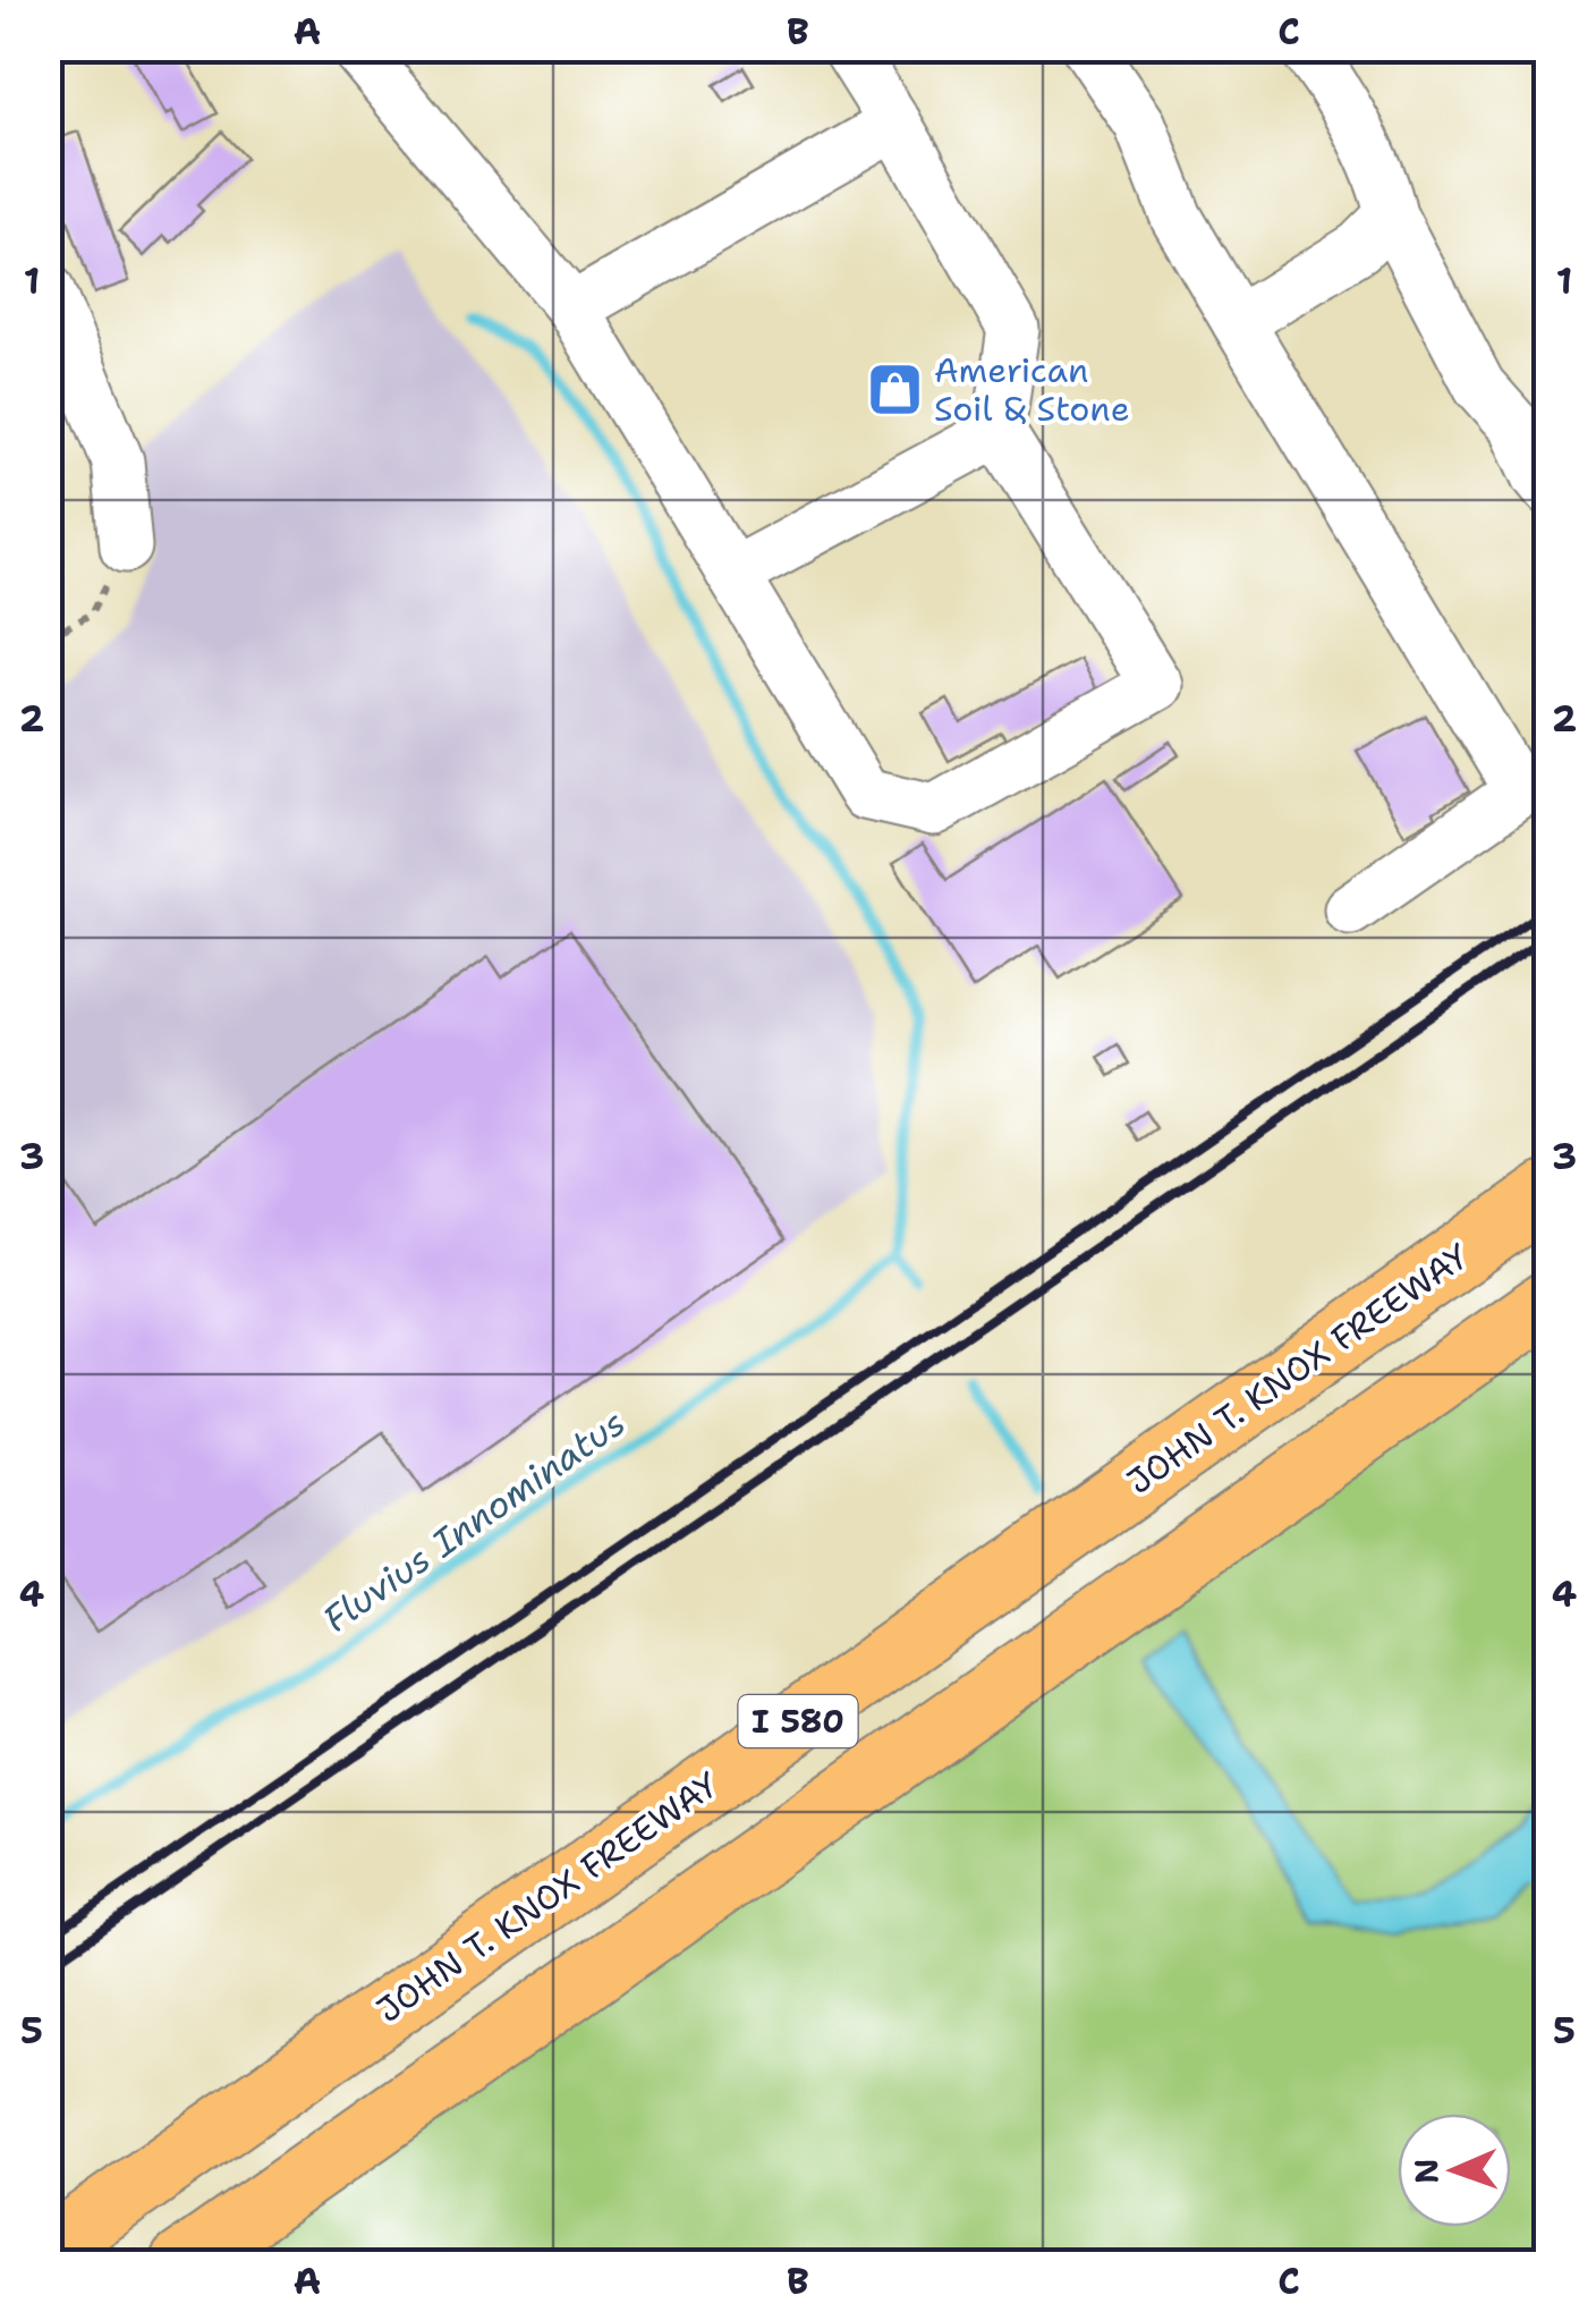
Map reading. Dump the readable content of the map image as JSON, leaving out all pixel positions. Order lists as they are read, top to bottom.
{
  "streets": {
    "highway": ["JOHN T. KNOX FREEWAY", "I 580"]
  },
  "water": ["Fluvius Innominatus"],
  "places": {
    "shop": ["American Soil & Stone"]
  },
  "north": "left",
  "grid": {
    "columns": ["A", "B", "C"],
    "rows": [
      "1",
      "2",
      "3",
      "4",
      "5"
    ]
  }
}
